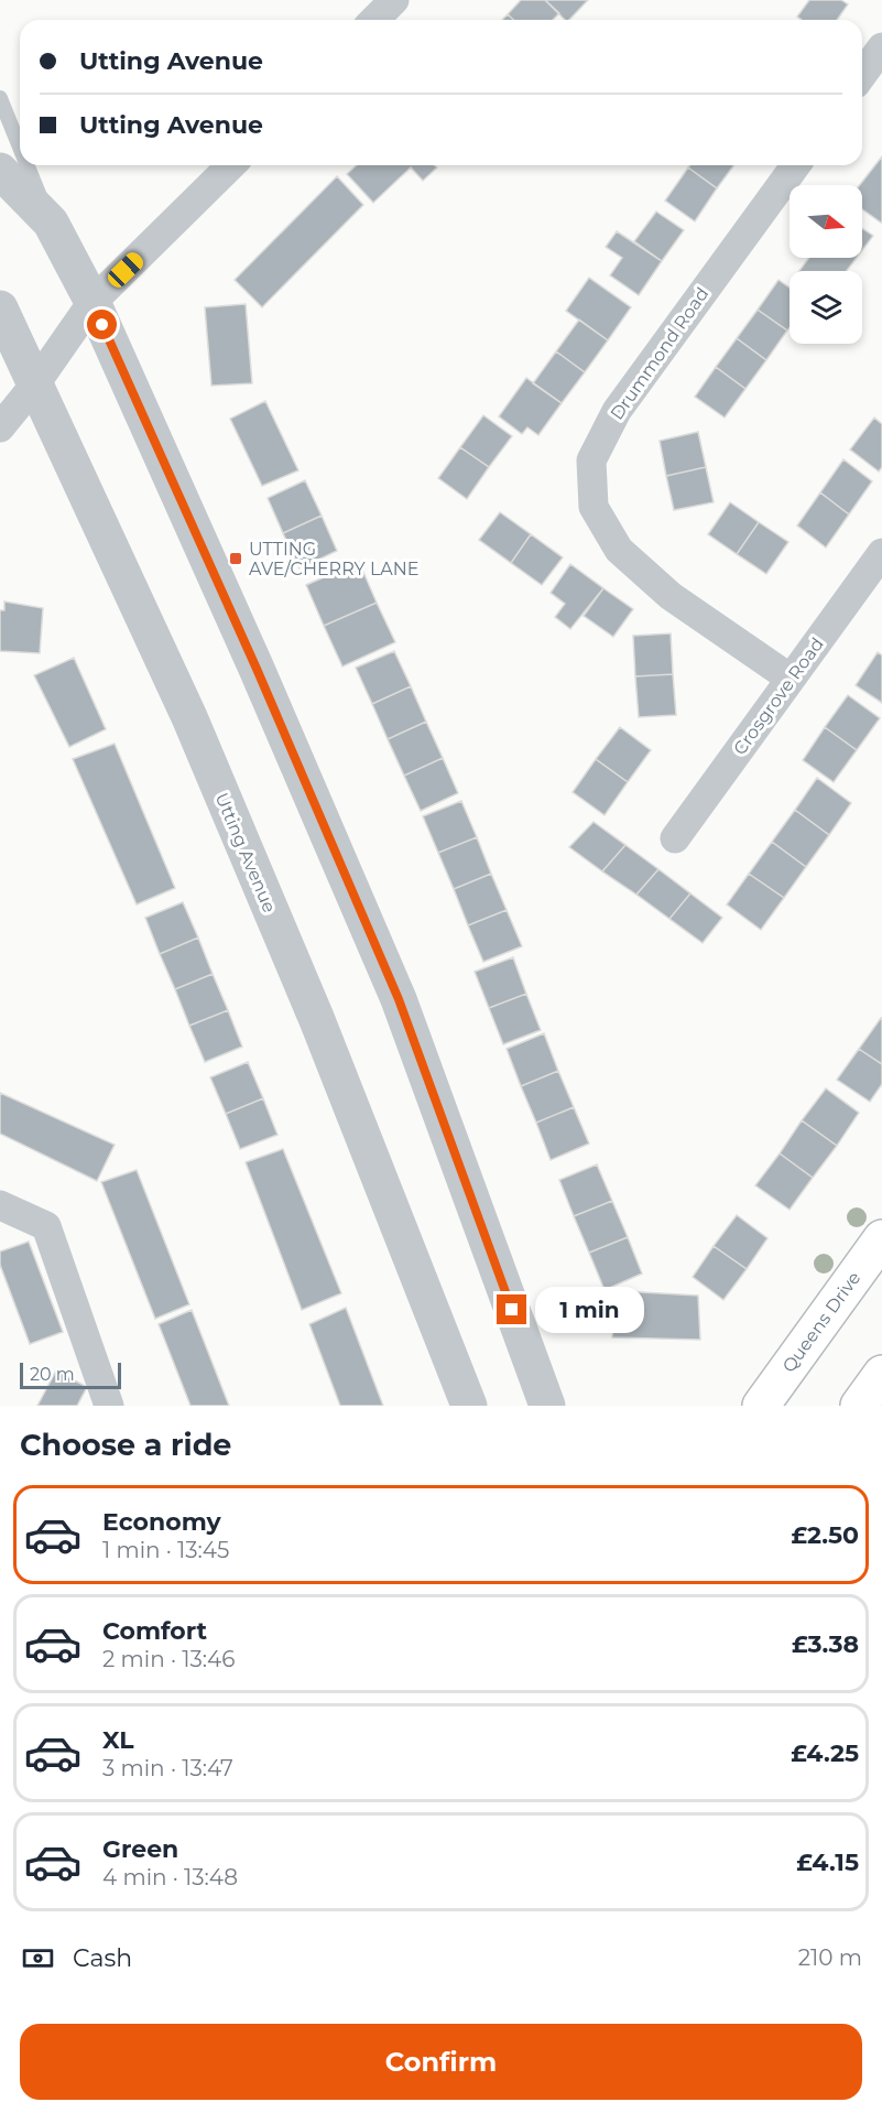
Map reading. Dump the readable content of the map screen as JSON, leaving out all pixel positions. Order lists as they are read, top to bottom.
{
  "streets": {
    "highway": ["Queens Drive"],
    "street": ["Drummond Road", "Crosgrove Road", "Utting Avenue"]
  },
  "crossings": [
    ["Drummond Road", "Crosgrove Road"]
  ],
  "places": {
    "transit": ["UTTING AVE/CHERRY LANE"]
  },
  "scale_bar": "20 m",
  "north": "right",
  "page": {
    "banner": ["Utting Avenue", "Utting Avenue"],
    "bubble": "1 min",
    "scale": "20 m",
    "heading": "Choose a ride",
    "list": [
      {
        "name": "Economy",
        "note": "1 min · 13:45",
        "value": "£2.50"
      },
      {
        "name": "Comfort",
        "note": "2 min · 13:46",
        "value": "£3.38"
      },
      {
        "name": "XL",
        "note": "3 min · 13:47",
        "value": "£4.25"
      },
      {
        "name": "Green",
        "note": "4 min · 13:48",
        "value": "£4.15"
      }
    ],
    "pay": ["Cash", "210 m"],
    "buttons": "Confirm"
  }
}
